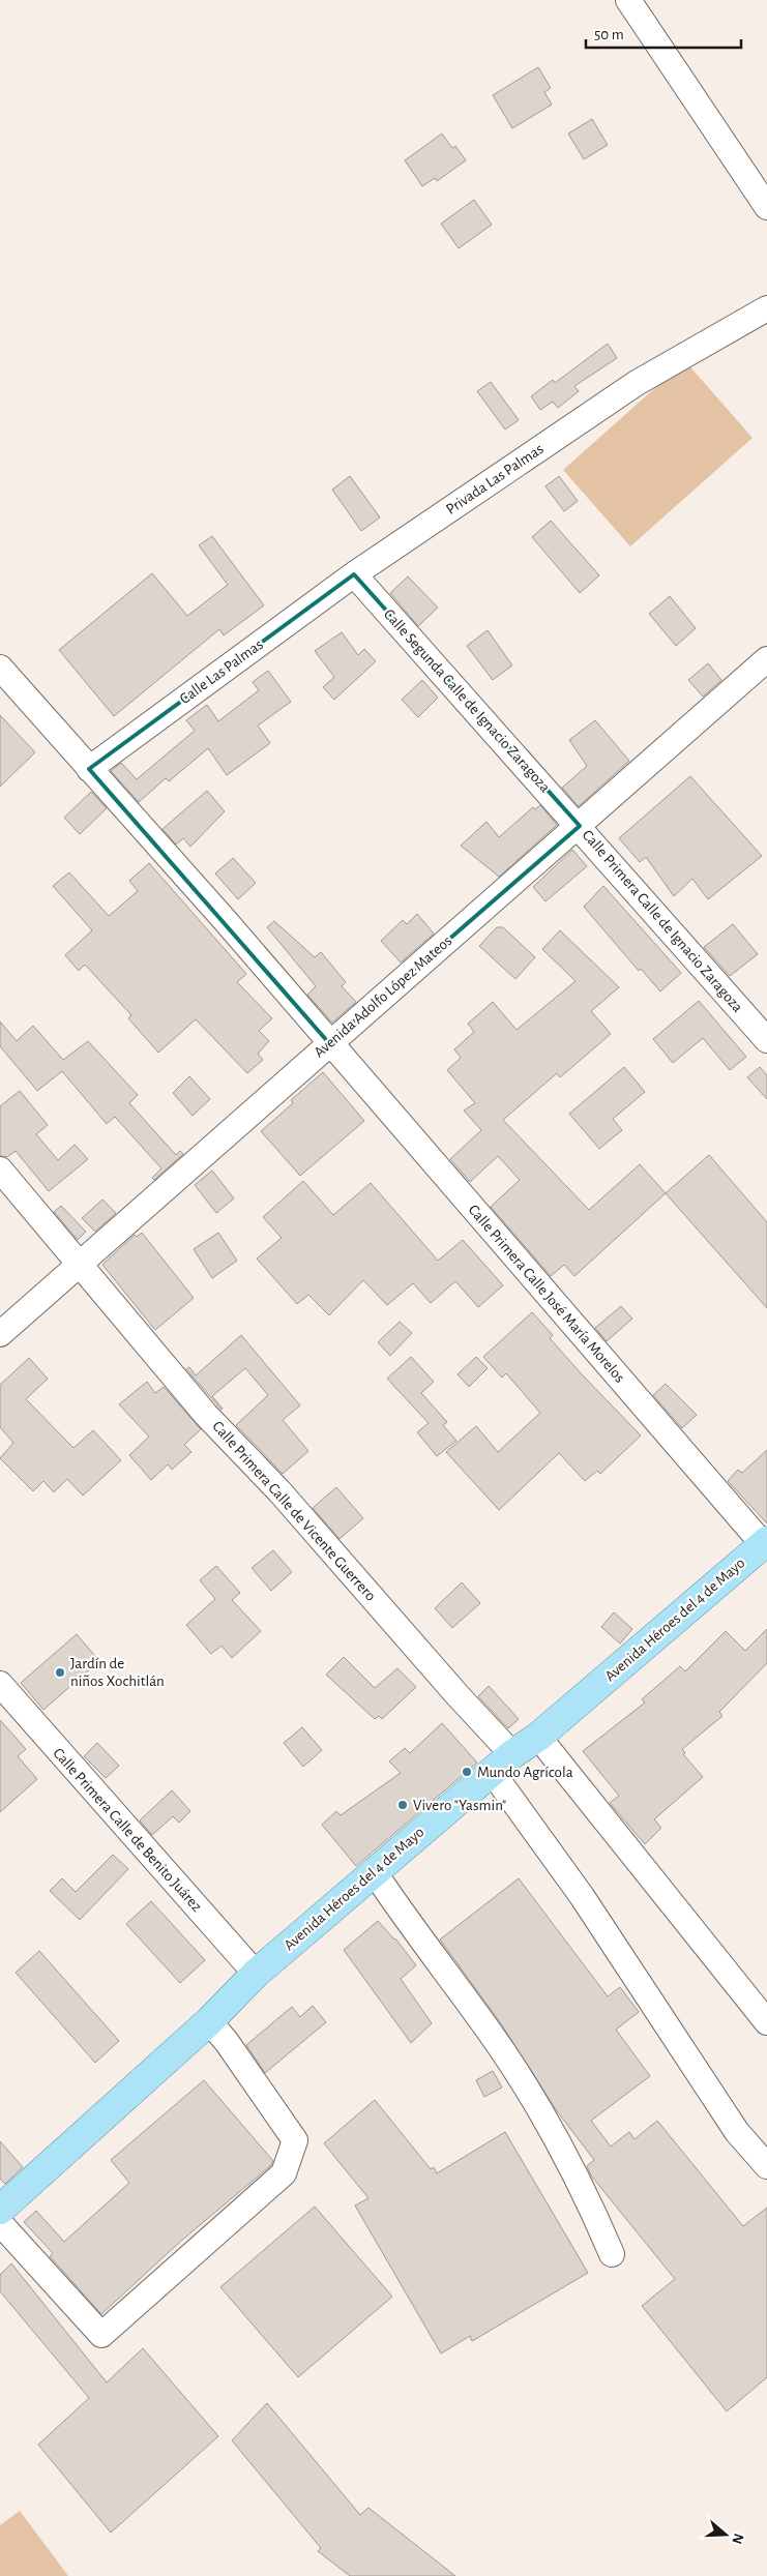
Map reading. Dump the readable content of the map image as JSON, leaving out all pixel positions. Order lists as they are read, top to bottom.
{
  "streets": {
    "main road": ["Avenida Héroes del 4 de Mayo"],
    "street": [
      "Privada Las Palmas",
      "Calle Las Palmas",
      "Calle Segunda Calle de Ignacio Zaragoza",
      "Calle Primera Calle de Ignacio Zaragoza",
      "Avenida Adolfo López Mateos",
      "Calle Primera Calle José María Morelos",
      "Calle Primera Calle de Vicente Guerrero",
      "Calle Primera Calle de Benito Juárez"
    ]
  },
  "crossings": [
    ["Privada Las Palmas", "Calle Las Palmas"],
    ["Privada Las Palmas", "Calle Segunda Calle de Ignacio Zaragoza"],
    ["Calle Las Palmas", "Calle Segunda Calle de Ignacio Zaragoza"],
    ["Calle Las Palmas", "Calle Primera Calle José María Morelos"],
    ["Calle Segunda Calle de Ignacio Zaragoza", "Calle Primera Calle de Ignacio Zaragoza"],
    ["Calle Segunda Calle de Ignacio Zaragoza", "Avenida Adolfo López Mateos"],
    ["Calle Primera Calle de Ignacio Zaragoza", "Avenida Adolfo López Mateos"],
    ["Avenida Adolfo López Mateos", "Calle Primera Calle José María Morelos"],
    ["Avenida Adolfo López Mateos", "Calle Primera Calle de Vicente Guerrero"],
    ["Calle Primera Calle José María Morelos", "Avenida Héroes del 4 de Mayo"],
    ["Calle Primera Calle de Vicente Guerrero", "Avenida Héroes del 4 de Mayo"],
    ["Avenida Héroes del 4 de Mayo", "Calle Primera Calle de Benito Juárez"]
  ],
  "places": ["Jardín de niños Xochitlán", "Mundo Agrícola", "Vivero \"Yasmin\""],
  "scale_bar": "50 m",
  "north": "right"
}
